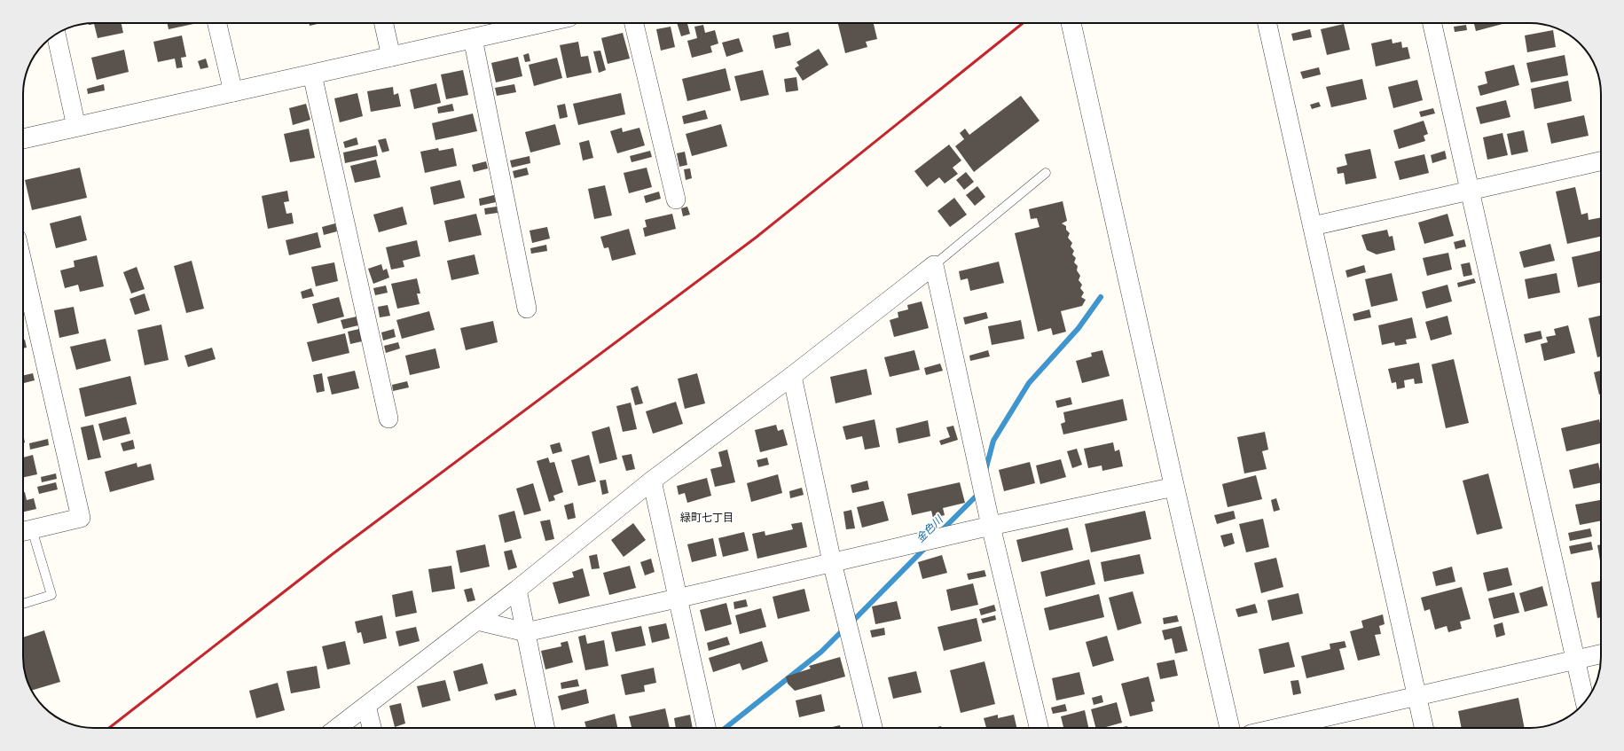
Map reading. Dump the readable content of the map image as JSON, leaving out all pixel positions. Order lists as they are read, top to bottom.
{
  "districts": ["緑町七丁目"],
  "water": ["金色川"]
}
